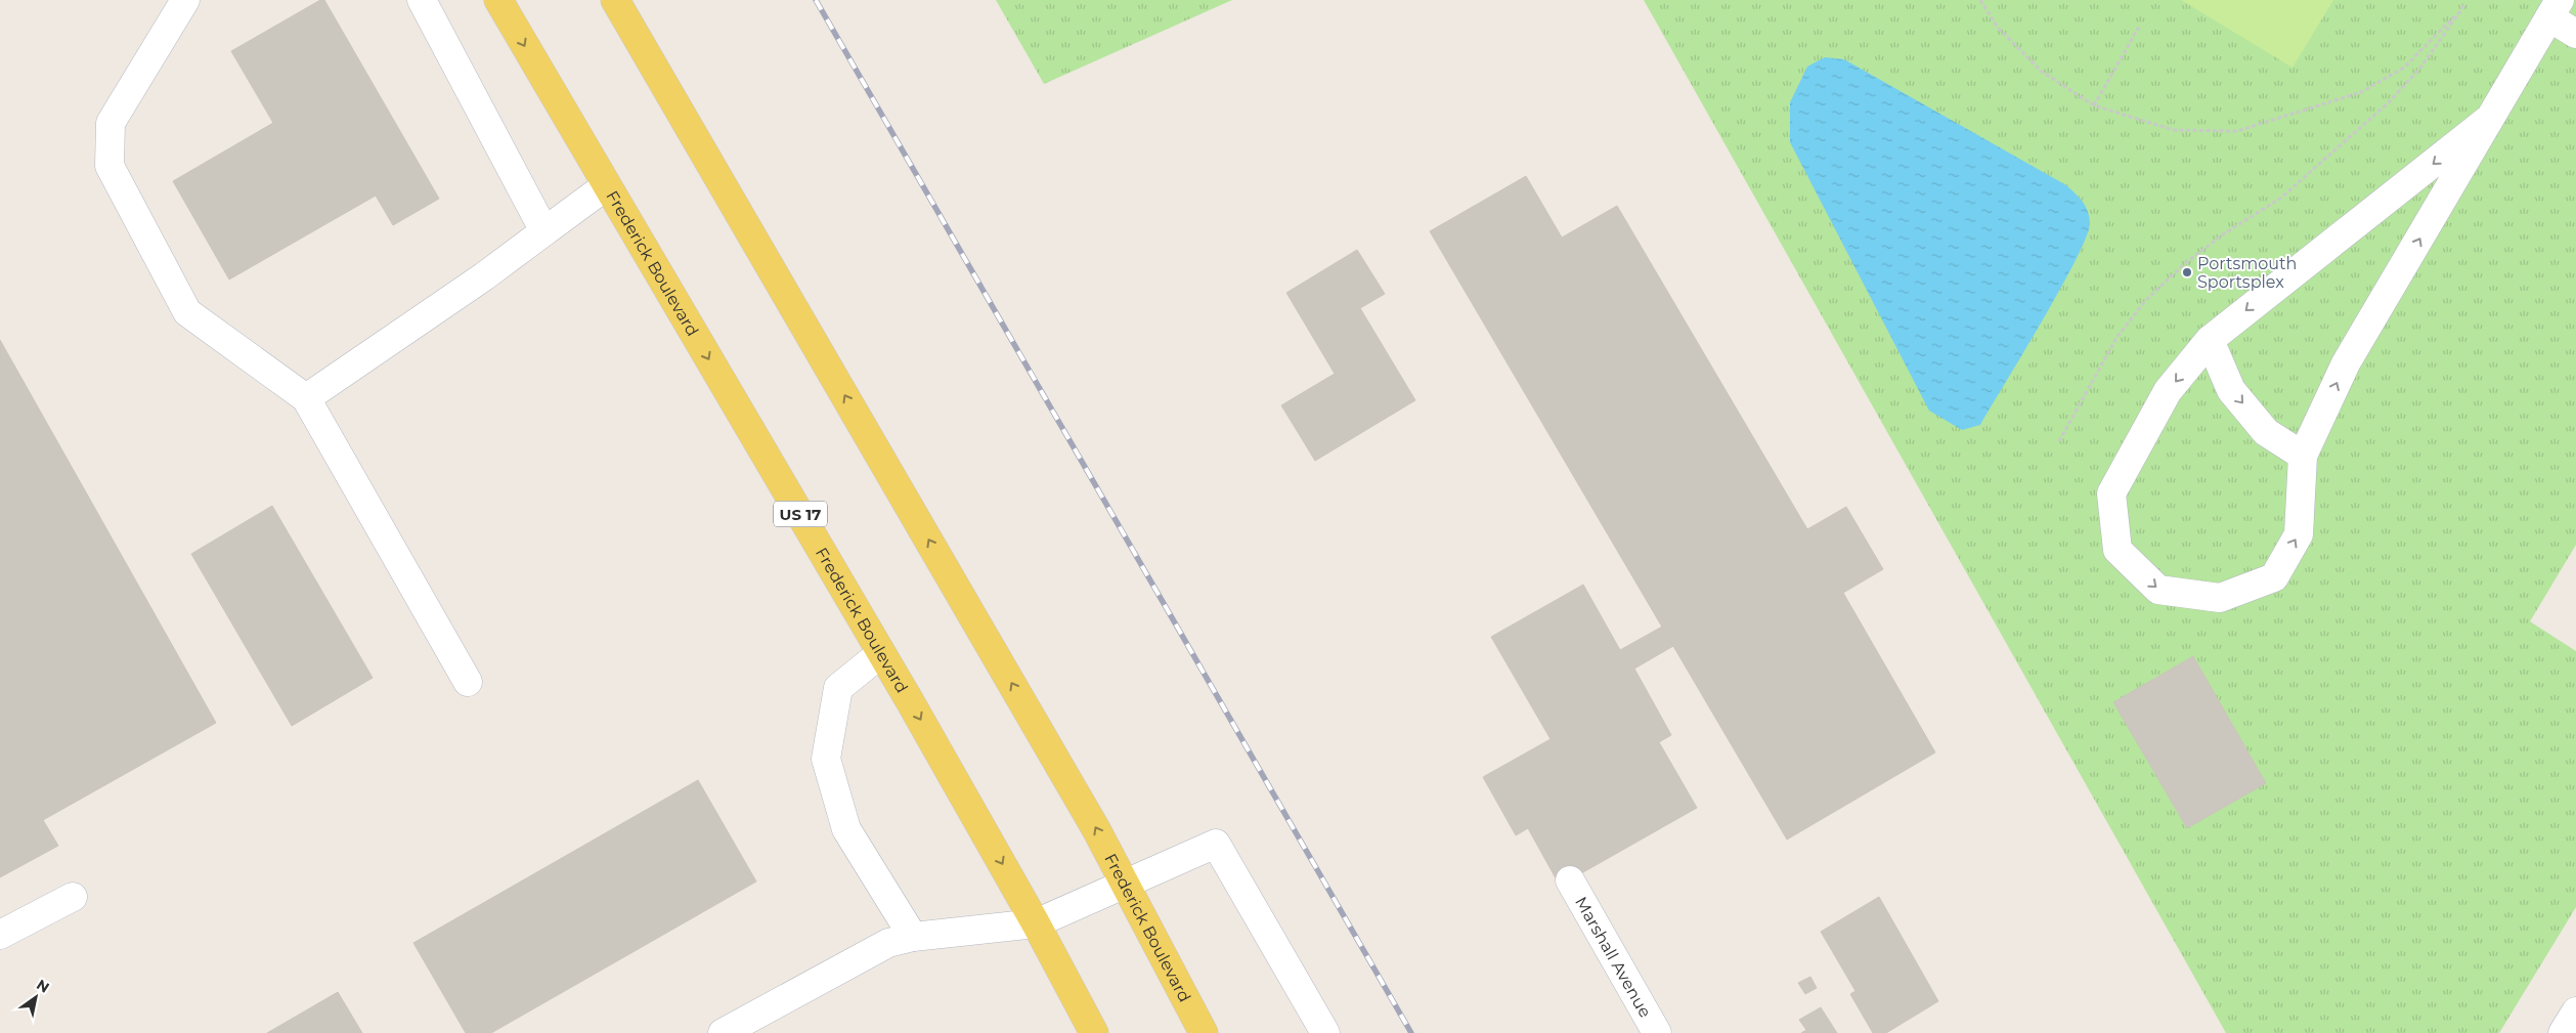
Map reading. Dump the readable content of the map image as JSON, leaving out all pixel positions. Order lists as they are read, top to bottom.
{
  "streets": {
    "main road": ["Frederick Boulevard", "US 17"],
    "street": ["Marshall Avenue"]
  },
  "places": ["Portsmouth Sportsplex"],
  "north": "top right"
}
